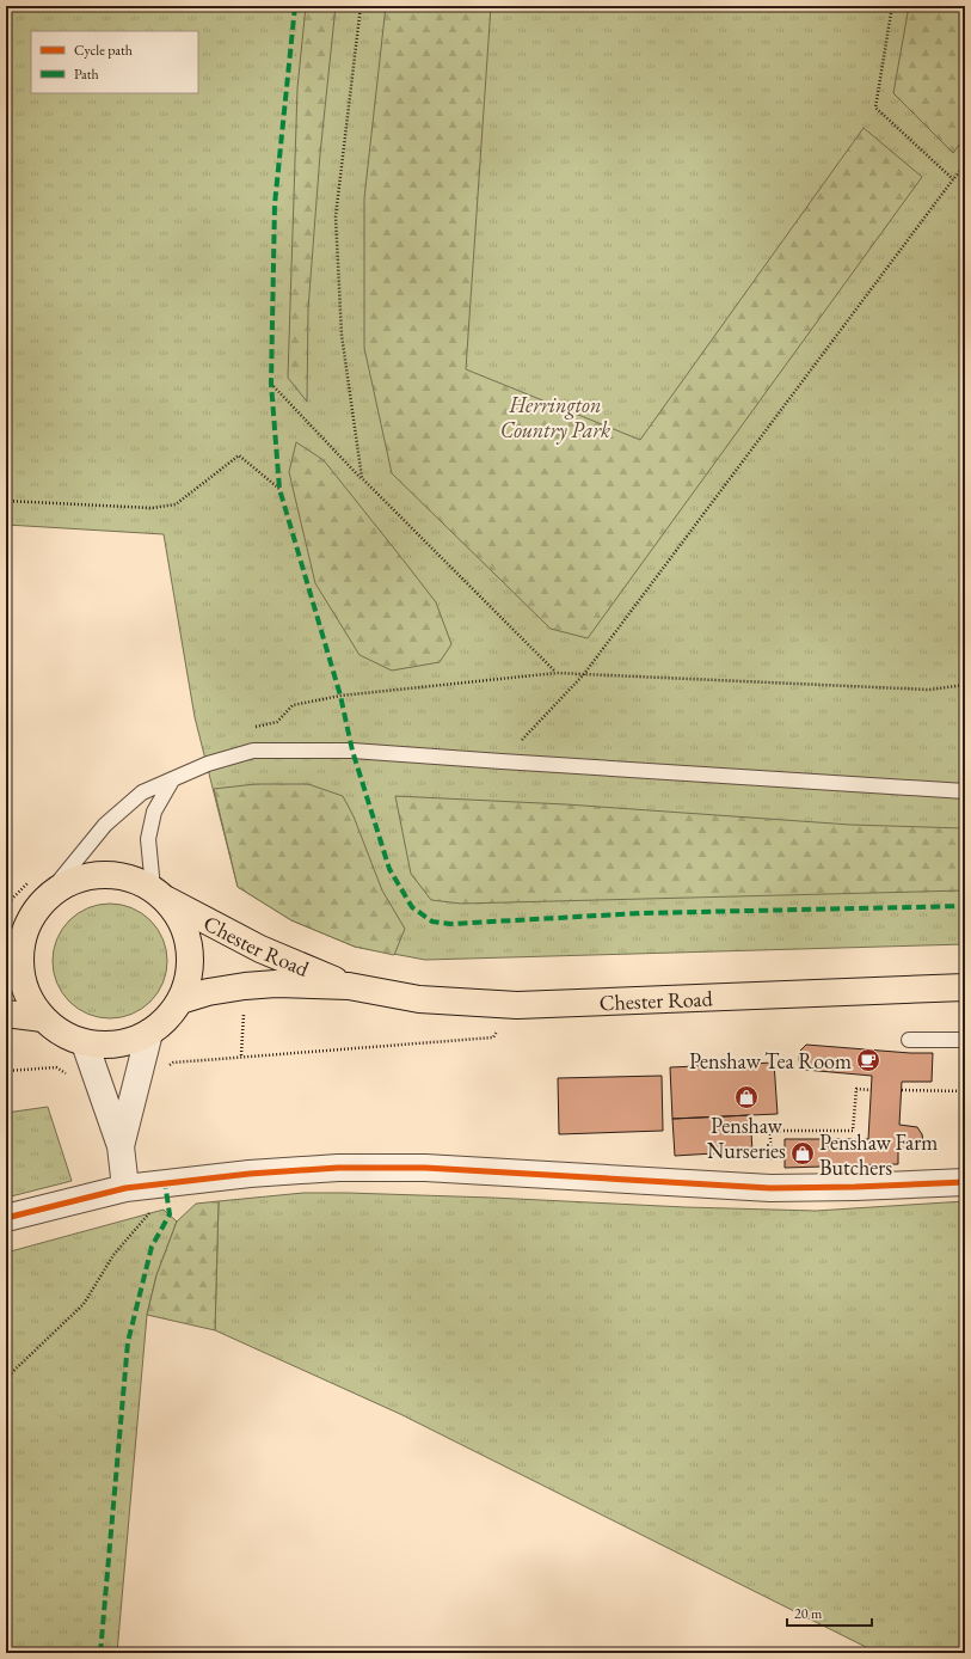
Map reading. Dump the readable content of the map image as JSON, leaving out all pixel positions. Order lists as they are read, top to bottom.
{
  "streets": {
    "main road": ["Chester Road"]
  },
  "parks": ["Herrington Country Park"],
  "places": {
    "cafe": ["Penshaw Tea Room"],
    "shop": ["Penshaw Nurseries", "Penshaw Farm Butchers"]
  },
  "legend": ["Cycle path", "Path"],
  "scale_bar": "20 m"
}
